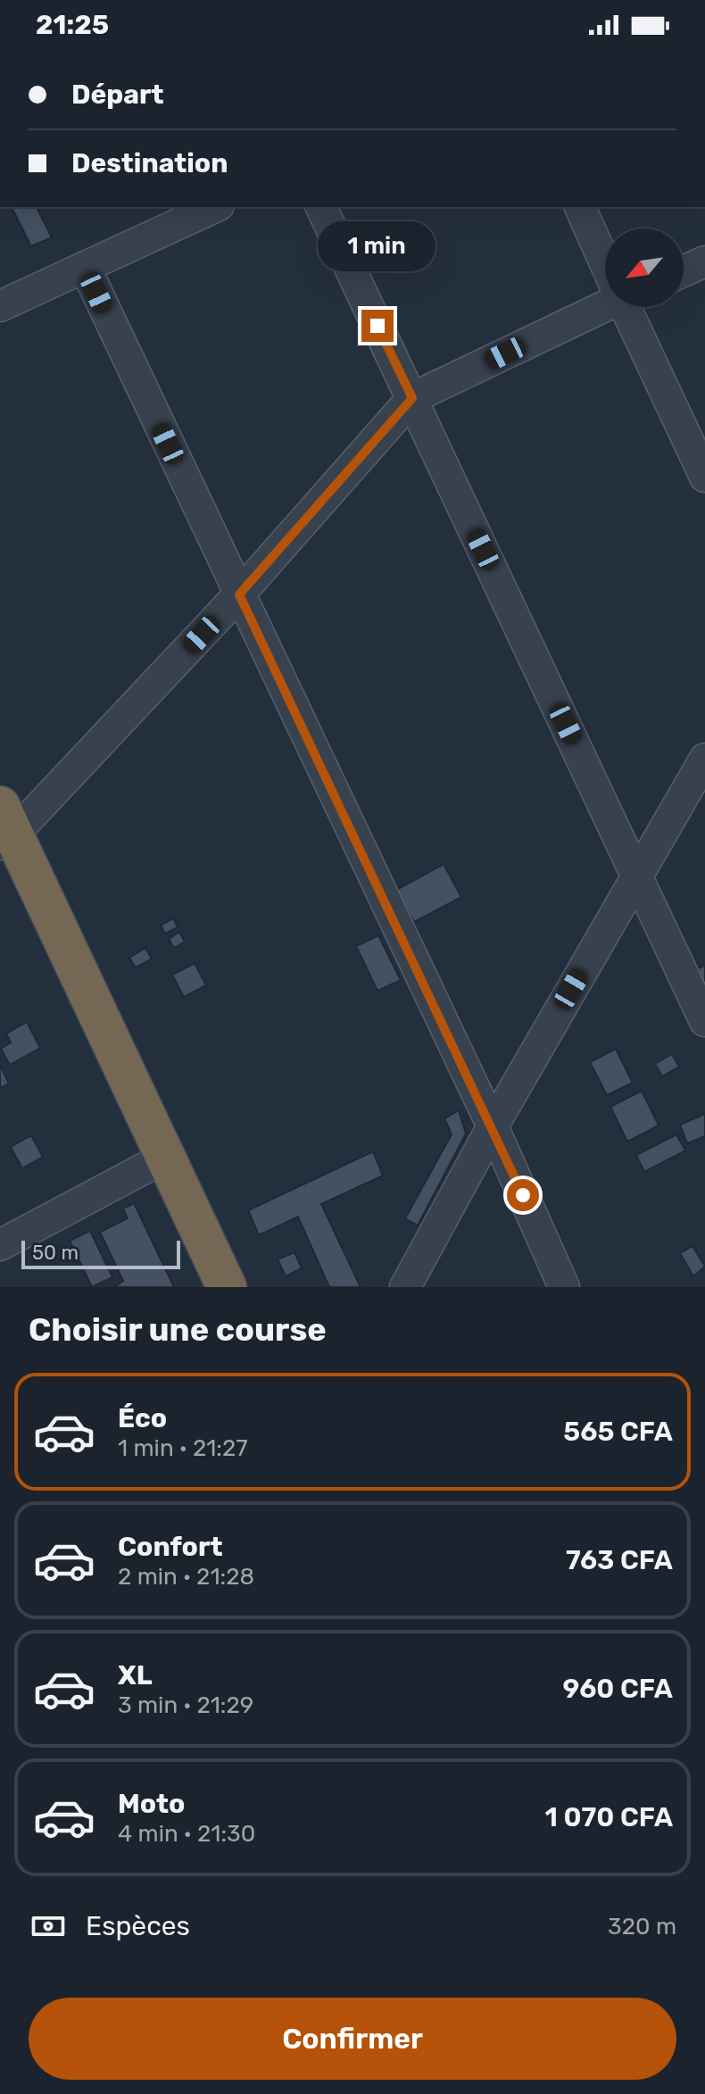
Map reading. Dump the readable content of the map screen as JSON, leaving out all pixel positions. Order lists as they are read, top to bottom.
{
  "scale_bar": "50 m",
  "north": "bottom left",
  "page": {
    "status": "21:25",
    "banner": ["Départ", "Destination"],
    "bubble": "1 min",
    "scale": "50 m",
    "heading": "Choisir une course",
    "list": [
      {
        "name": "Éco",
        "note": "1 min · 21:27",
        "value": "565 CFA"
      },
      {
        "name": "Confort",
        "note": "2 min · 21:28",
        "value": "763 CFA"
      },
      {
        "name": "XL",
        "note": "3 min · 21:29",
        "value": "960 CFA"
      },
      {
        "name": "Moto",
        "note": "4 min · 21:30",
        "value": "1 070 CFA"
      }
    ],
    "pay": ["Espèces", "320 m"],
    "buttons": "Confirmer"
  }
}
